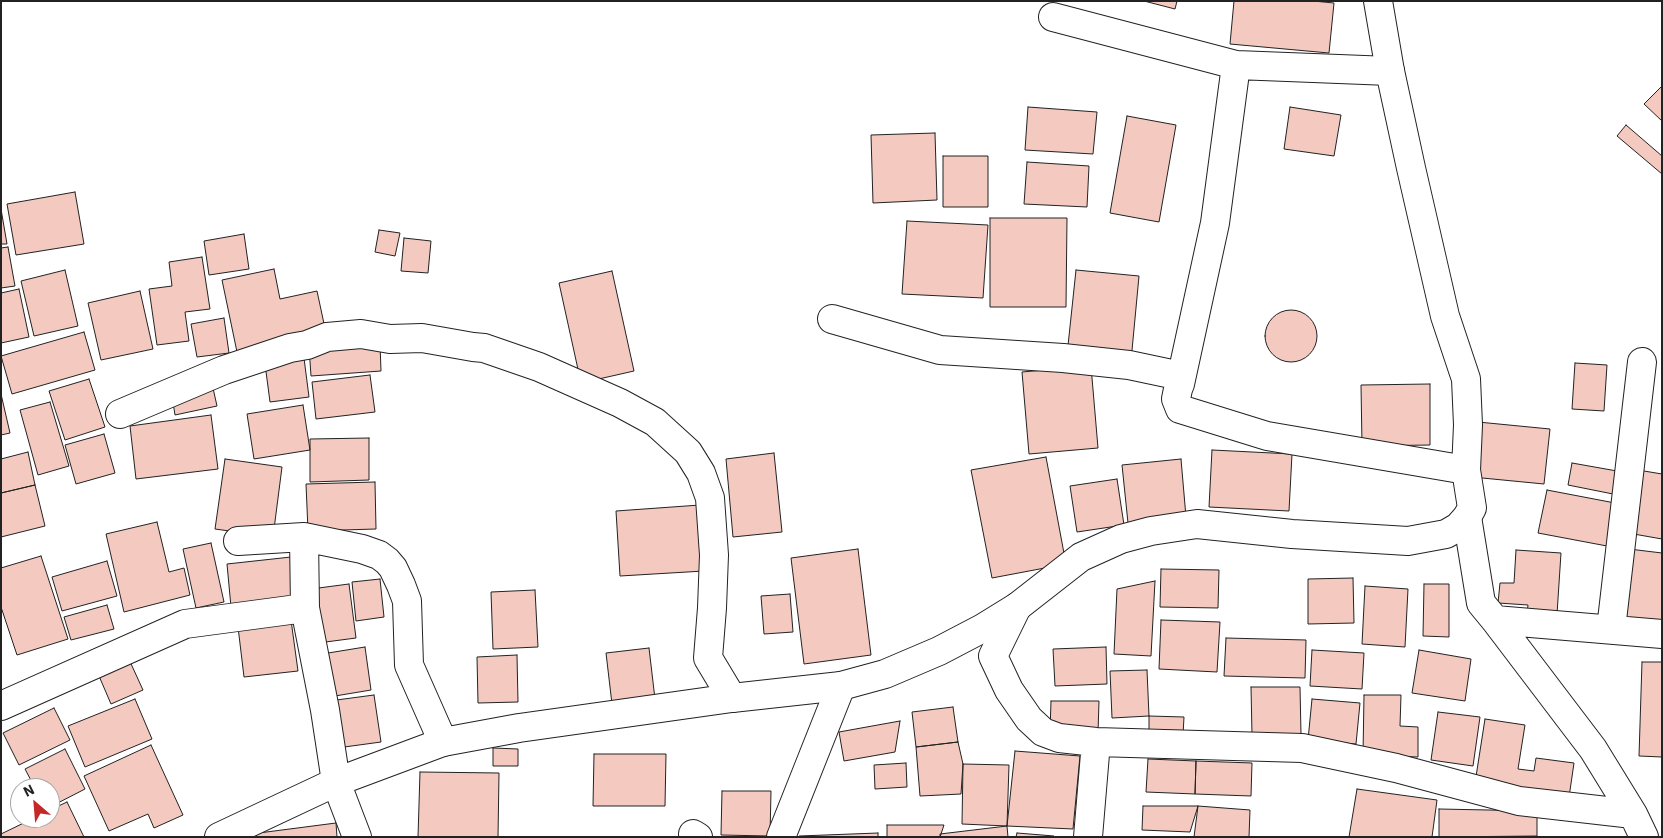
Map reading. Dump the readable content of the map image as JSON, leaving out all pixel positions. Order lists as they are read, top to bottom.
{
  "north": "top left"
}
